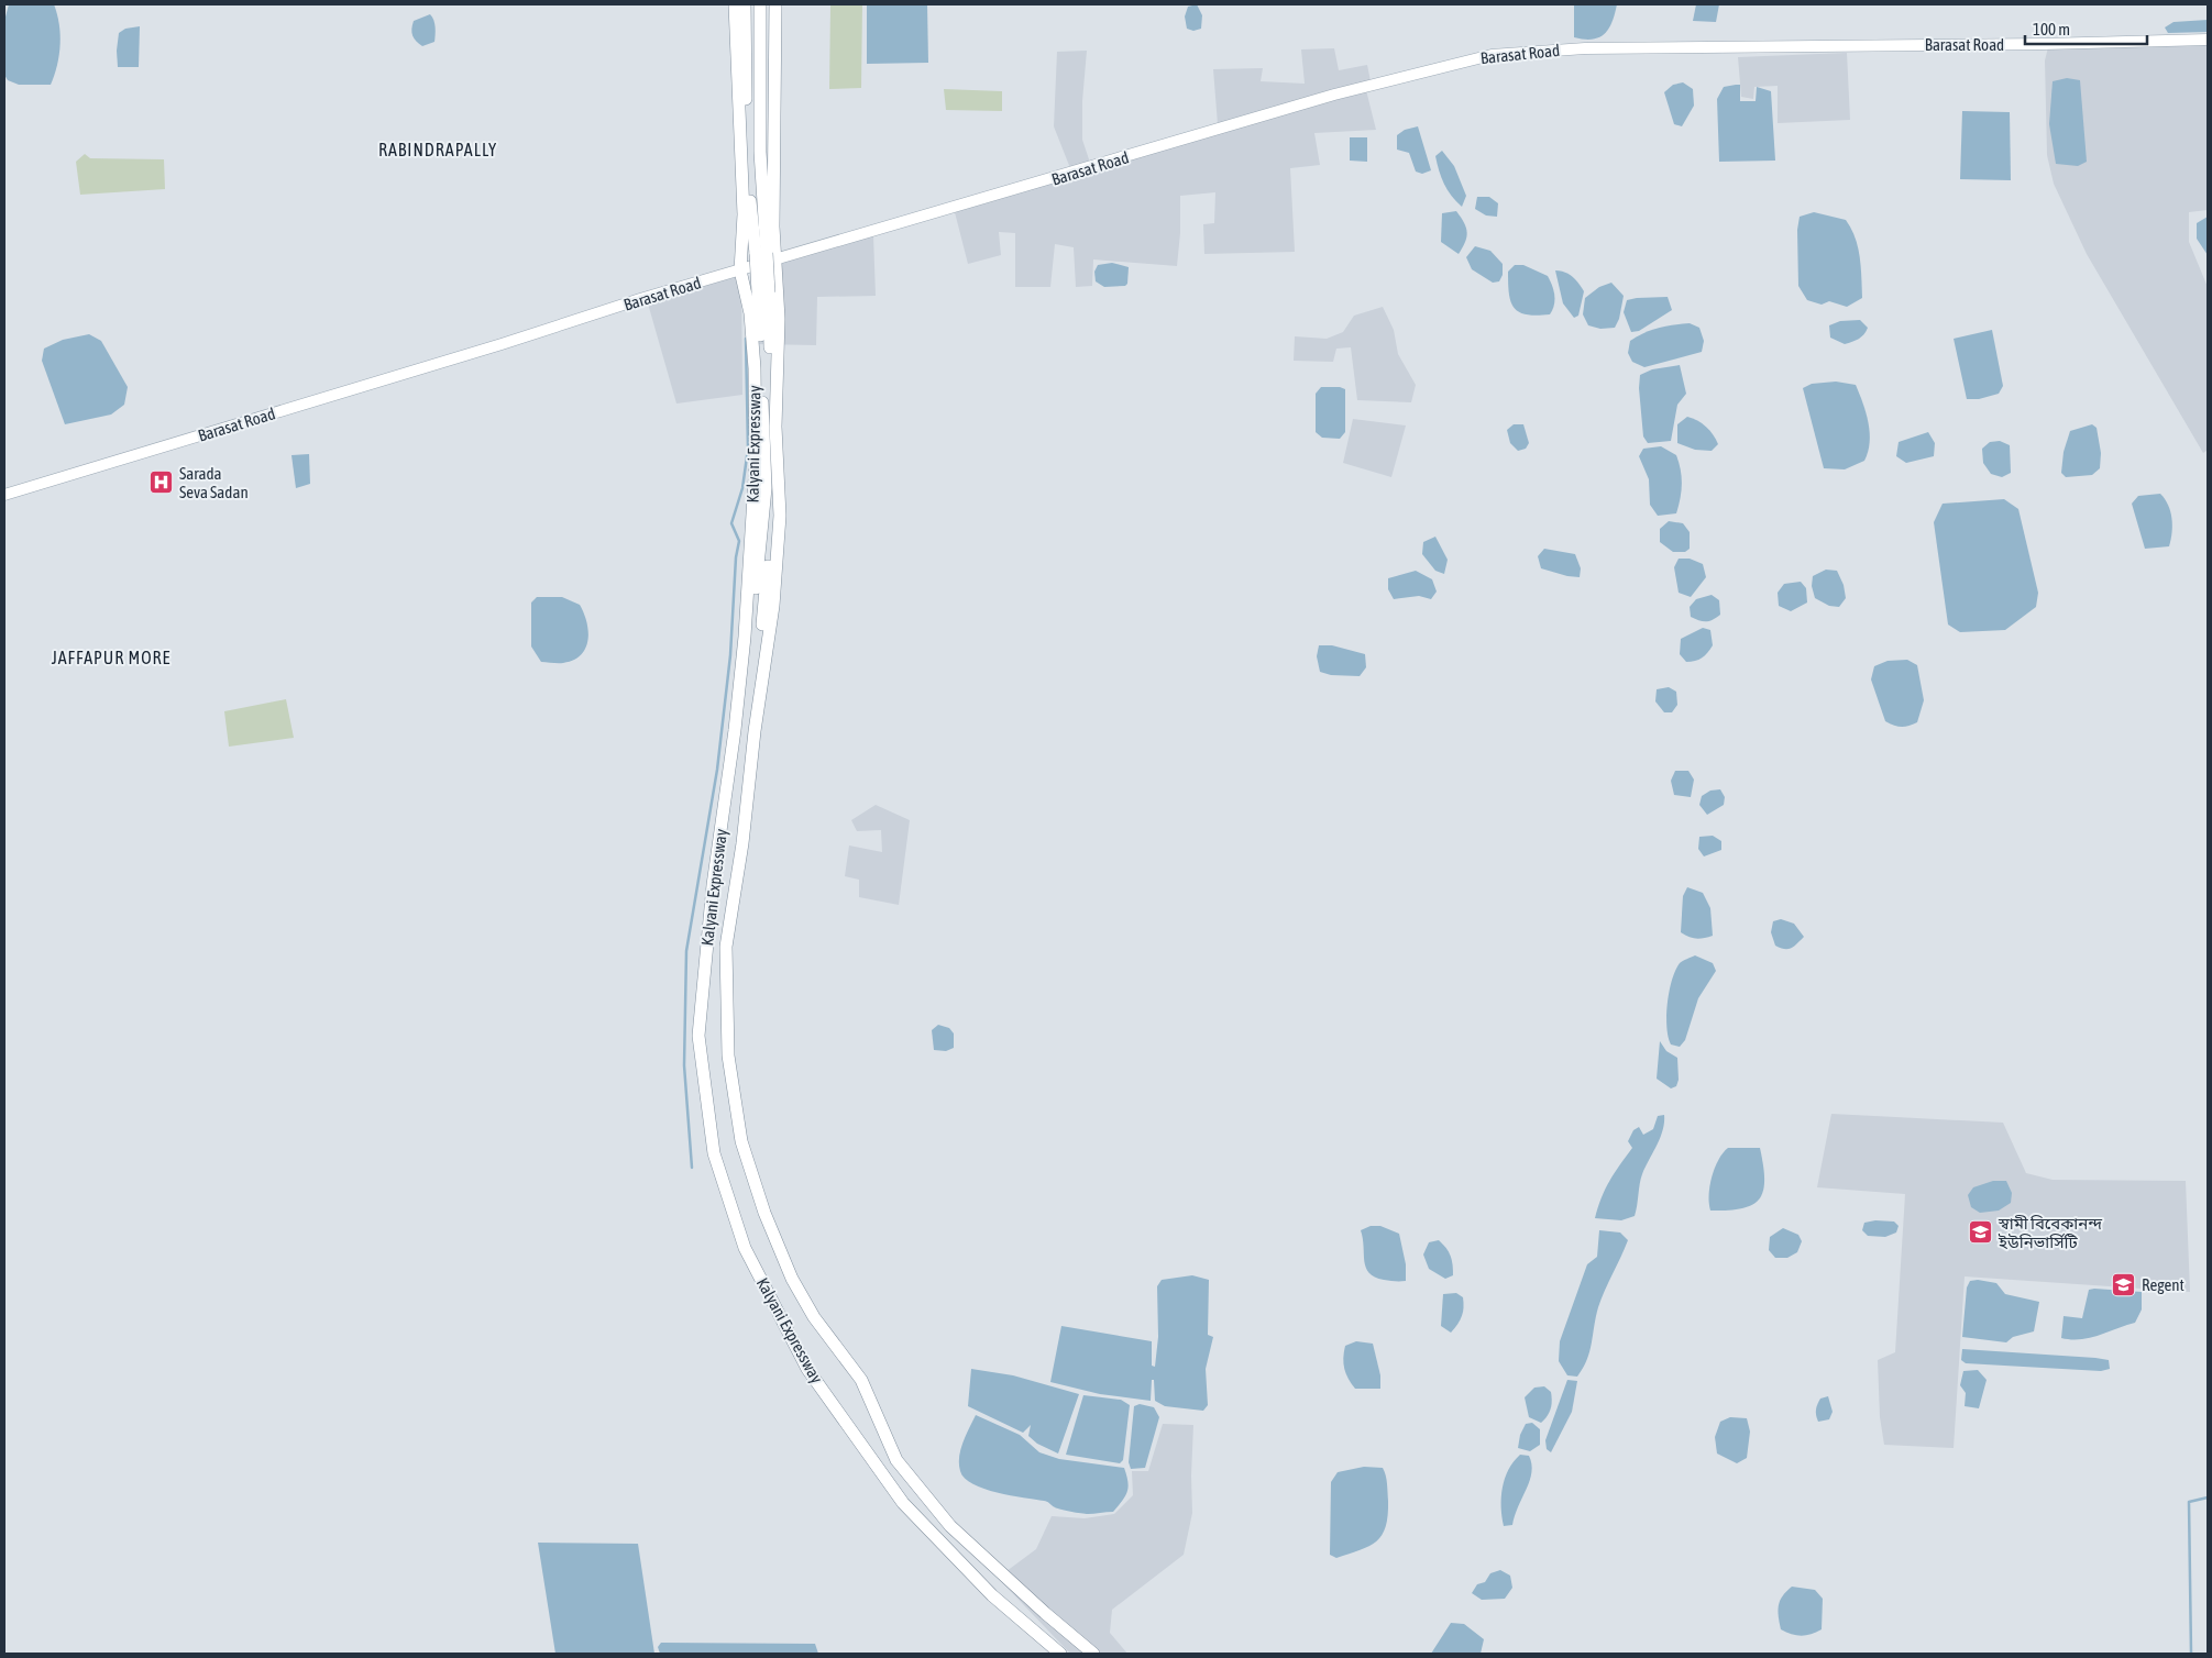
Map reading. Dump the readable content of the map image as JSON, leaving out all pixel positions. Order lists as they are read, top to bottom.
{
  "streets": {
    "highway": ["Kalyani Expressway"],
    "main road": ["Barasat Road"]
  },
  "crossings": [
    ["Barasat Road", "Kalyani Expressway"]
  ],
  "districts": ["RABINDRAPALLY", "JAFFAPUR MORE"],
  "places": {
    "hospital": ["Sarada Seva Sadan"],
    "school or university": ["স্বামী বিবেকানন্দ ইউনিভার্সিটি", "Regent"]
  },
  "scale_bar": "100 m"
}
